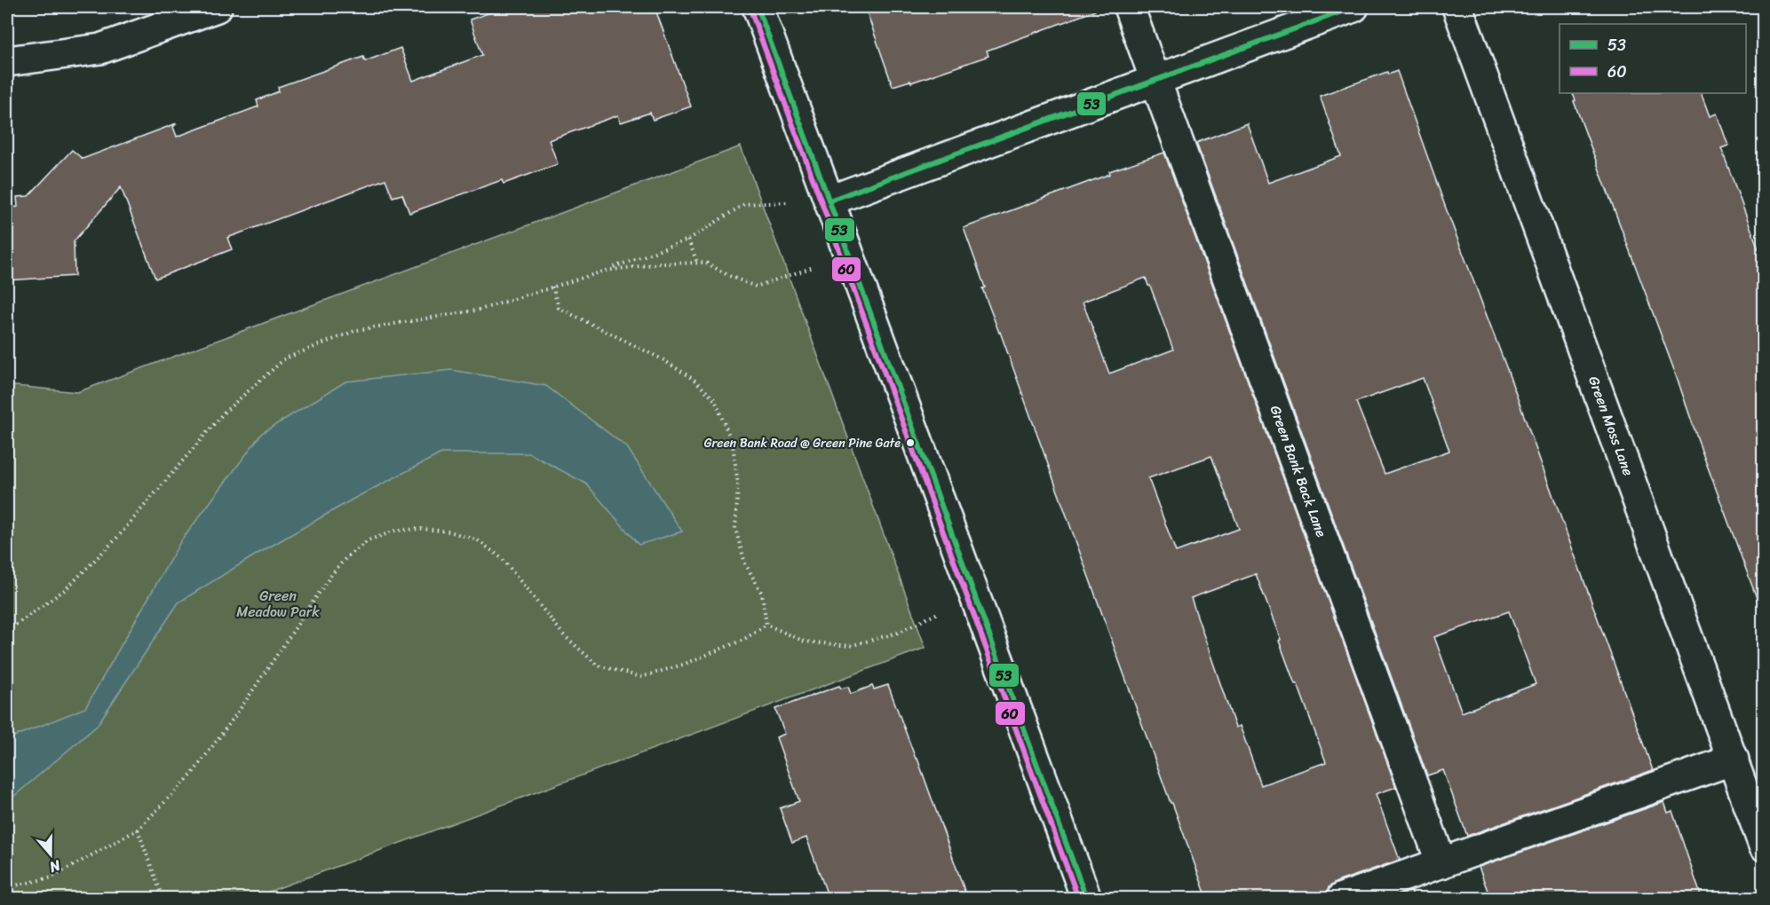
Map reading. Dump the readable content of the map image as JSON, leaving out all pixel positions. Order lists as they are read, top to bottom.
{
  "streets": {
    "street": ["Green Moss Lane", "Green Bank Back Lane"]
  },
  "parks": ["Green Meadow Park"],
  "places": ["Green Bank Road @ Green Pine Gate"],
  "lines": ["transit line 53", "transit line 60"],
  "legend": ["53", "60"],
  "north": "bottom"
}
